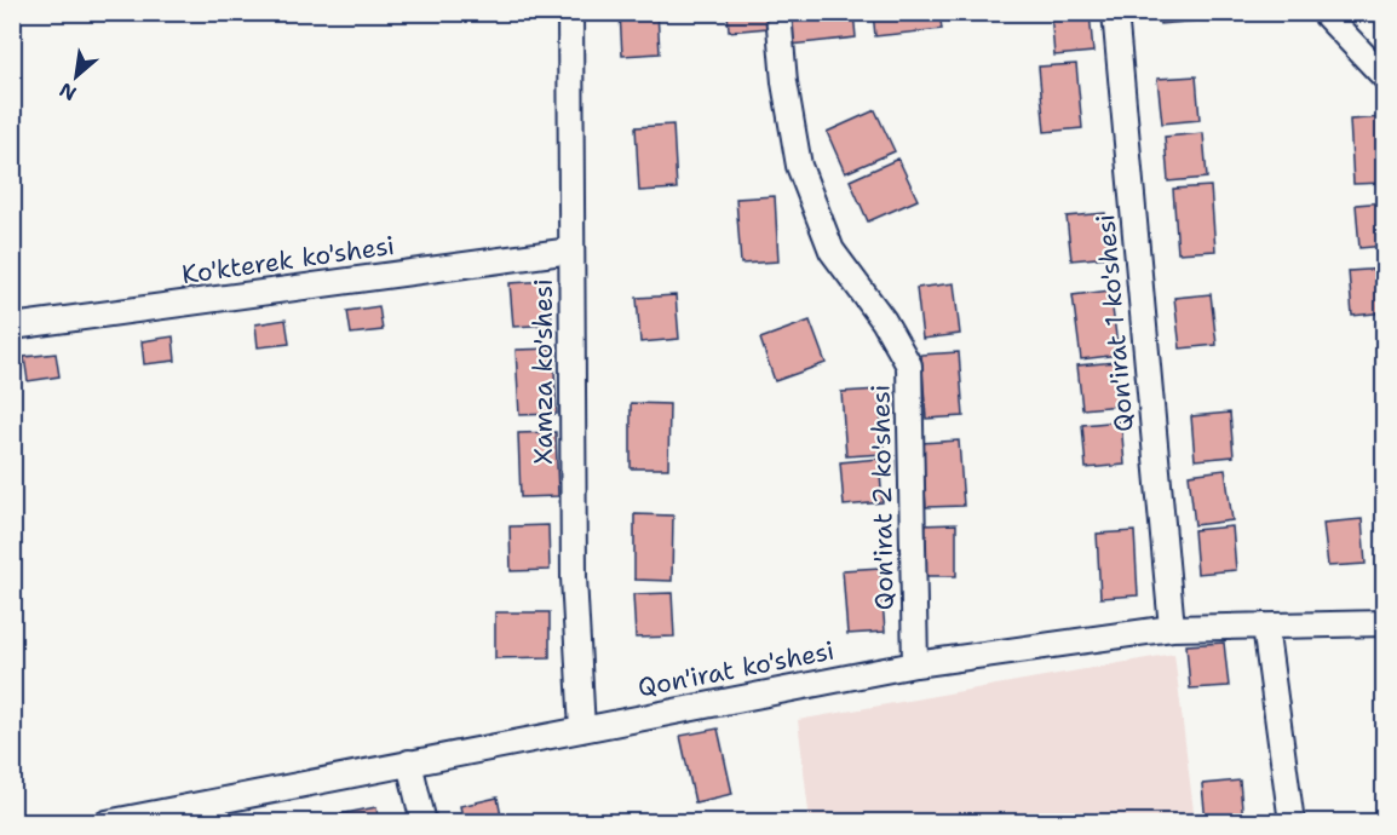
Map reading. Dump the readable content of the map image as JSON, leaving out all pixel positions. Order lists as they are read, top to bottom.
{
  "streets": {
    "street": [
      "Ko'kterek ko'shesi",
      "Qon'irat 1 ko'shesi",
      "Xamza ko'shesi",
      "Qon'irat 2 ko'shesi",
      "Qon'irat ko'shesi"
    ]
  },
  "crossings": [
    ["Ko'kterek ko'shesi", "Xamza ko'shesi"],
    ["Qon'irat 1 ko'shesi", "Qon'irat ko'shesi"],
    ["Xamza ko'shesi", "Qon'irat ko'shesi"],
    ["Qon'irat 2 ko'shesi", "Qon'irat ko'shesi"]
  ],
  "north": "bottom left"
}
